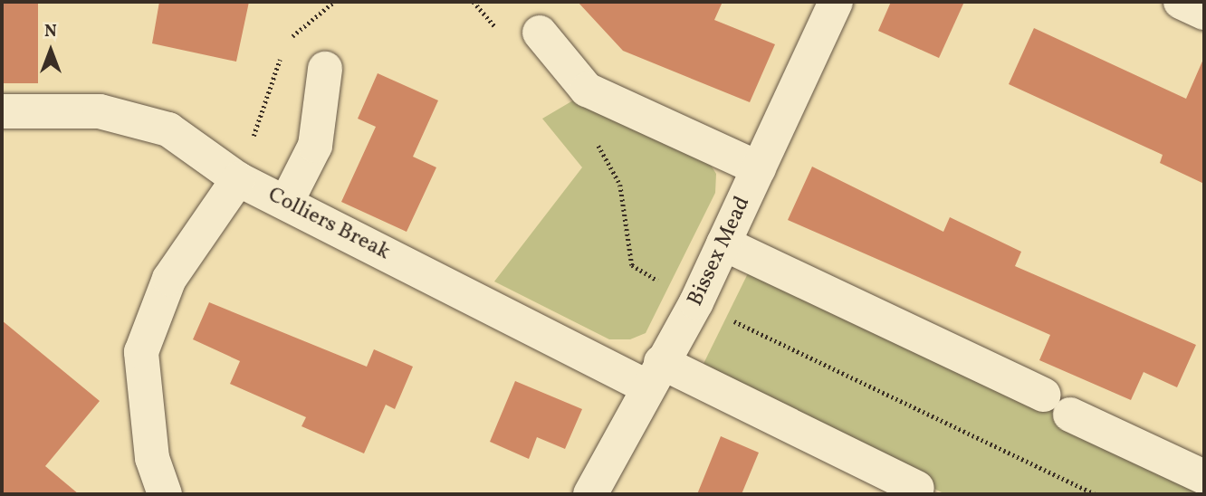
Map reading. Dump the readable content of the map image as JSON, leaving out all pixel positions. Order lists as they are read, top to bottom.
{
  "streets": {
    "street": ["Colliers Break", "Bissex Mead"]
  },
  "crossings": [
    ["Colliers Break", "Bissex Mead"]
  ],
  "north": "top"
}
